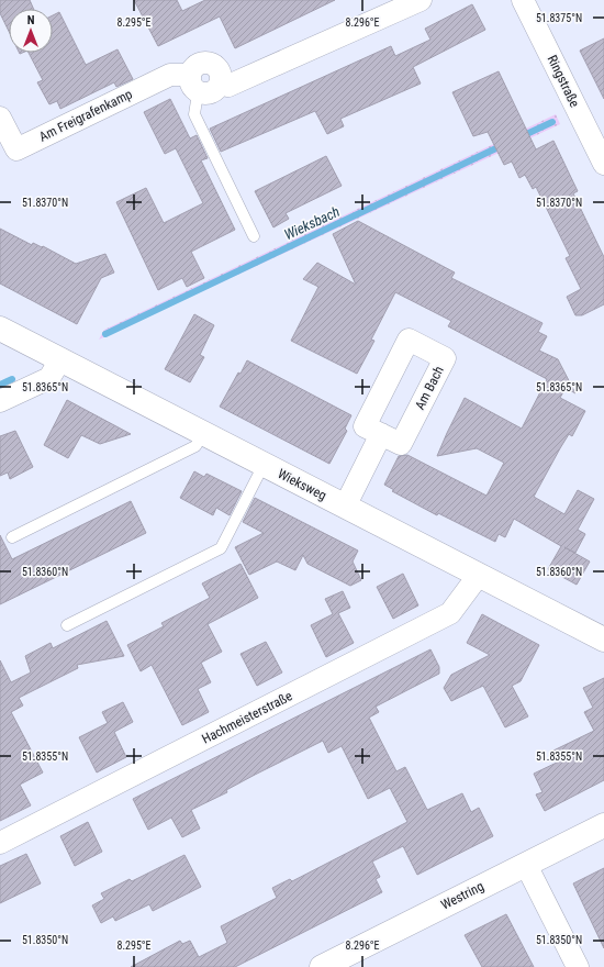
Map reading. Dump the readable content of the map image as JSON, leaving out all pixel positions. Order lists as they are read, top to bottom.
{
  "streets": {
    "street": [
      "Ringstraße",
      "Am Freigrafenkamp",
      "Wieksweg",
      "Hachmeisterstraße",
      "Westring"
    ]
  },
  "crossings": [
    ["Wieksweg", "Hachmeisterstraße"]
  ],
  "water": ["Wieksbach"],
  "north": "top",
  "coordinates": [
    "51.8375°N",
    "8.295°E",
    "8.296°E",
    "51.8370°N",
    "51.8365°N",
    "51.8360°N",
    "51.8355°N",
    "51.8350°N"
  ]
}
